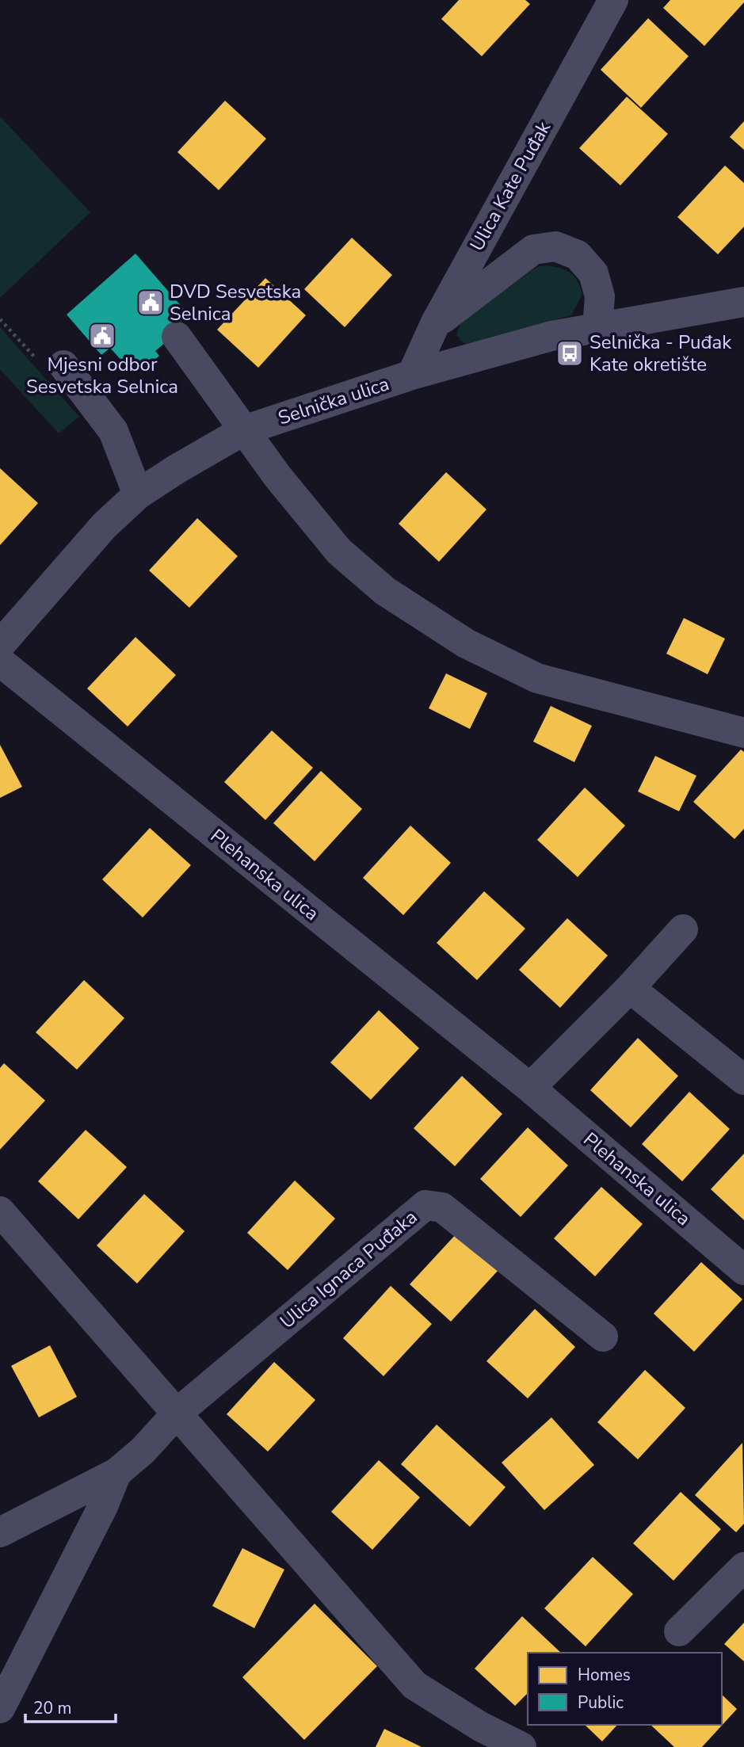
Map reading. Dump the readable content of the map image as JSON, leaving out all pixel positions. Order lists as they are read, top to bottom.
{
  "streets": {
    "street": [
      "Ulica Kate Puđak",
      "Selnička ulica",
      "Plehanska ulica",
      "Ulica Ignaca Puđaka"
    ]
  },
  "crossings": [
    ["Ulica Kate Puđak", "Selnička ulica"]
  ],
  "places": {
    "public building": ["DVD Sesvetska Selnica", "Mjesni odbor Sesvetska Selnica"],
    "bus stop": ["Selnička - Puđak Kate okretište"]
  },
  "legend": ["Homes", "Public"],
  "scale_bar": "20 m"
}
